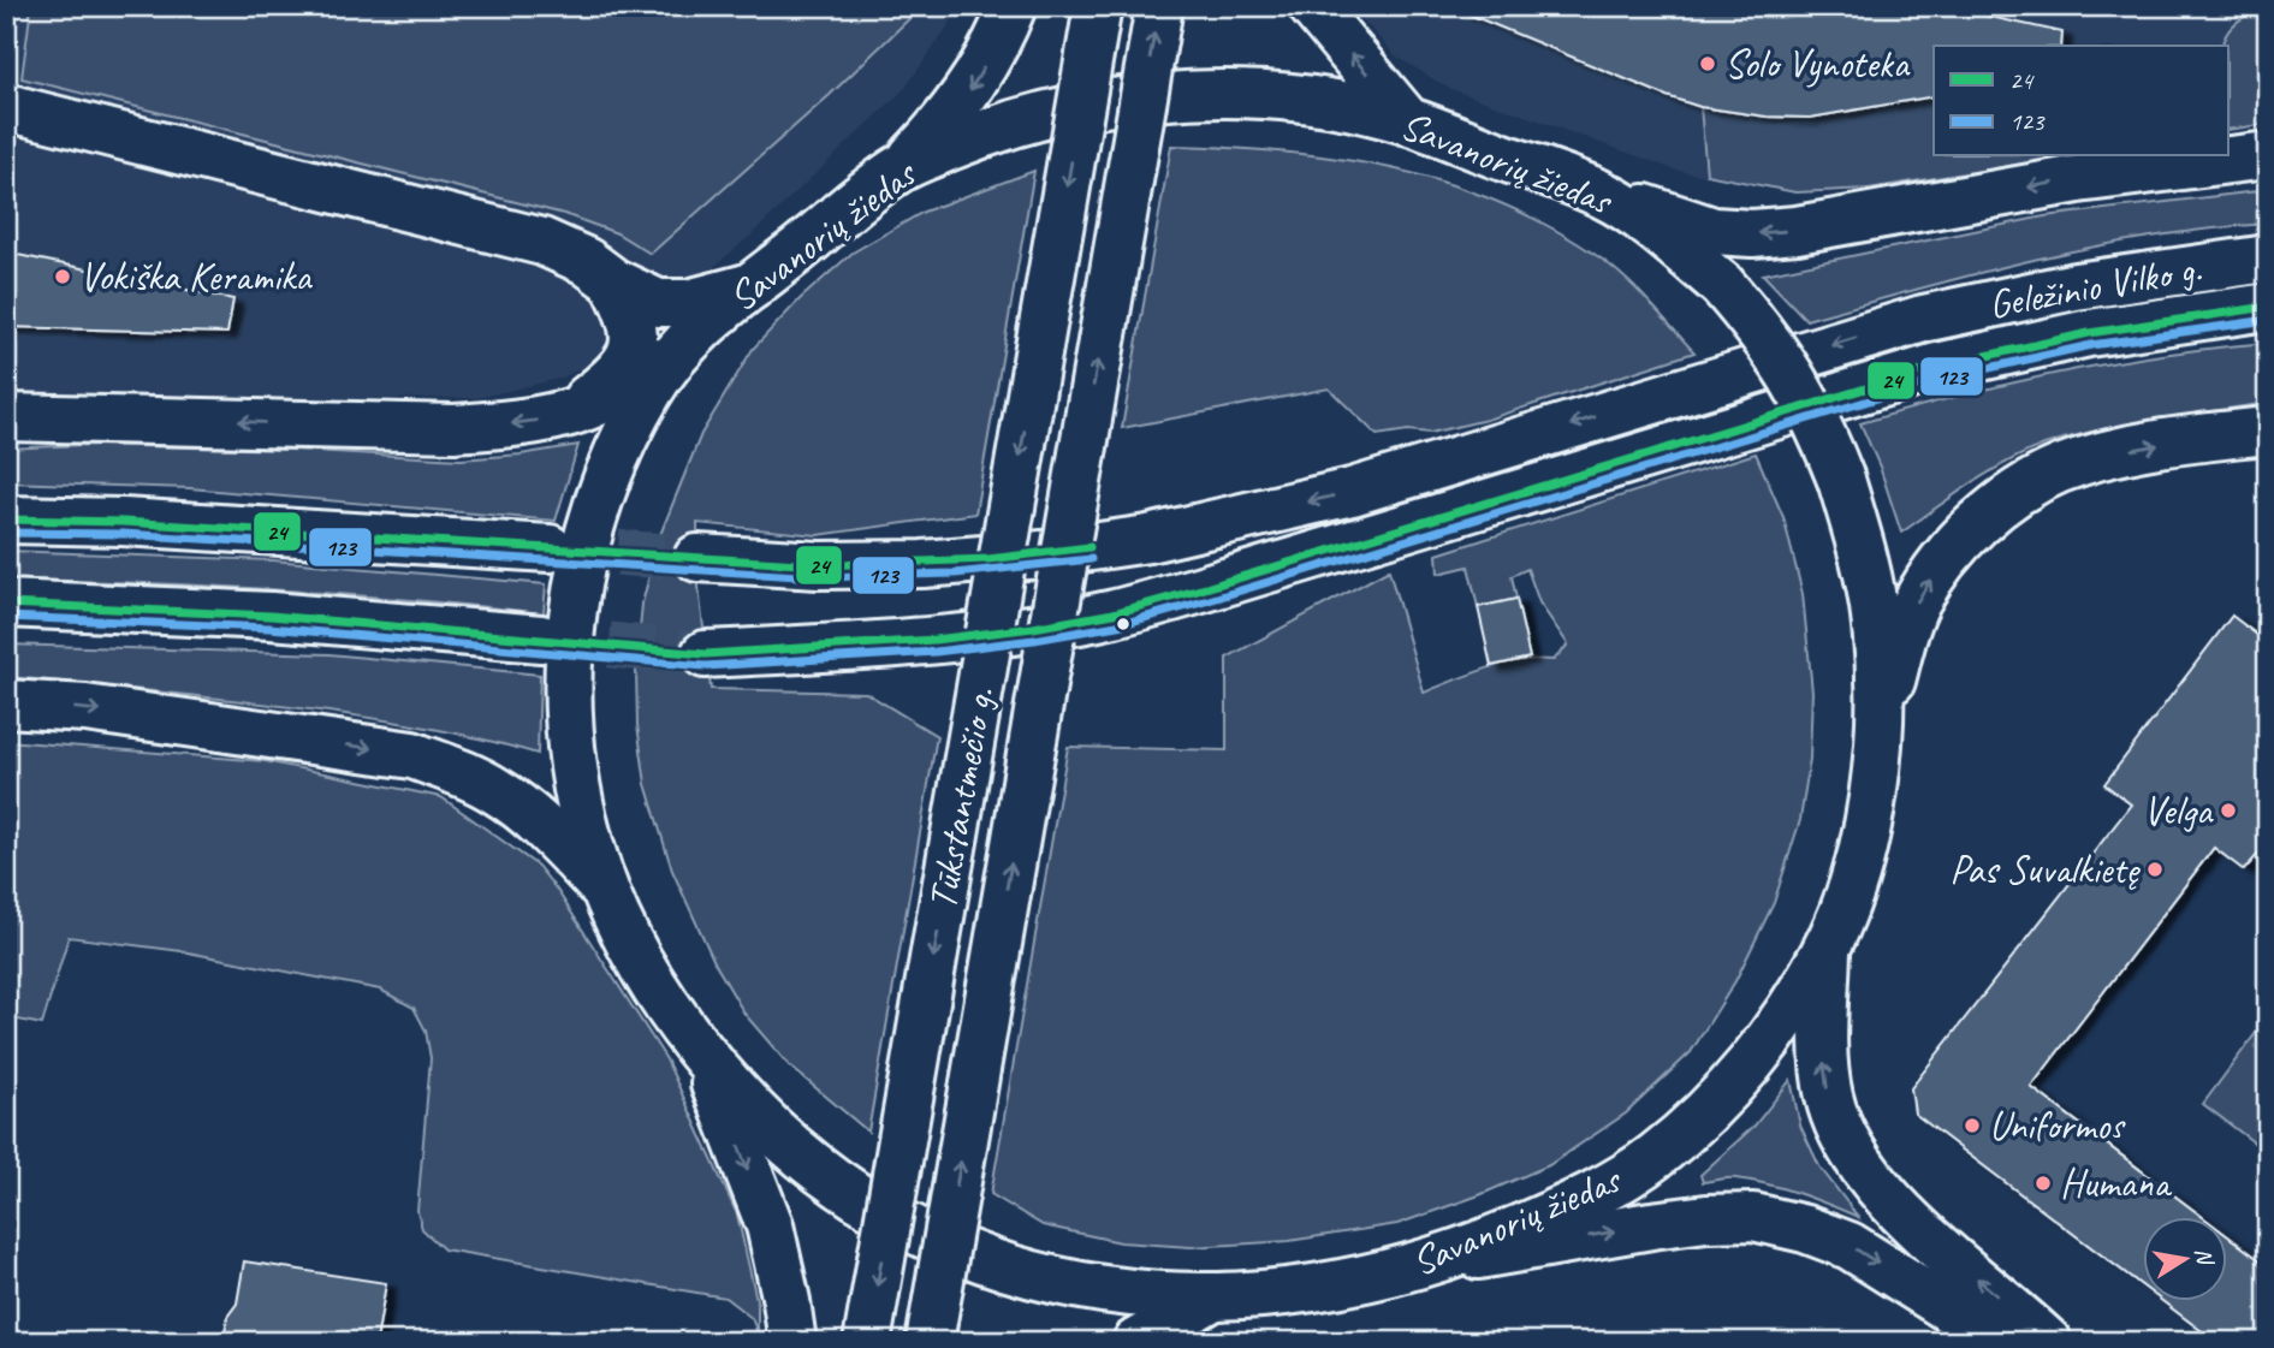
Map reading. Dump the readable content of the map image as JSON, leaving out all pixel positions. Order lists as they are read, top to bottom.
{
  "streets": {
    "main road": ["Savanorių žiedas", "Geležinio Vilko g.", "Tūkstantmečio g."]
  },
  "places": [
    "Solo Vynoteka",
    "Vokiška Keramika",
    "Velga",
    "Pas Suvalkietę",
    "Uniformos",
    "Humana"
  ],
  "lines": ["transit line 24", "transit line 123"],
  "legend": ["24", "123"],
  "north": "right"
}
